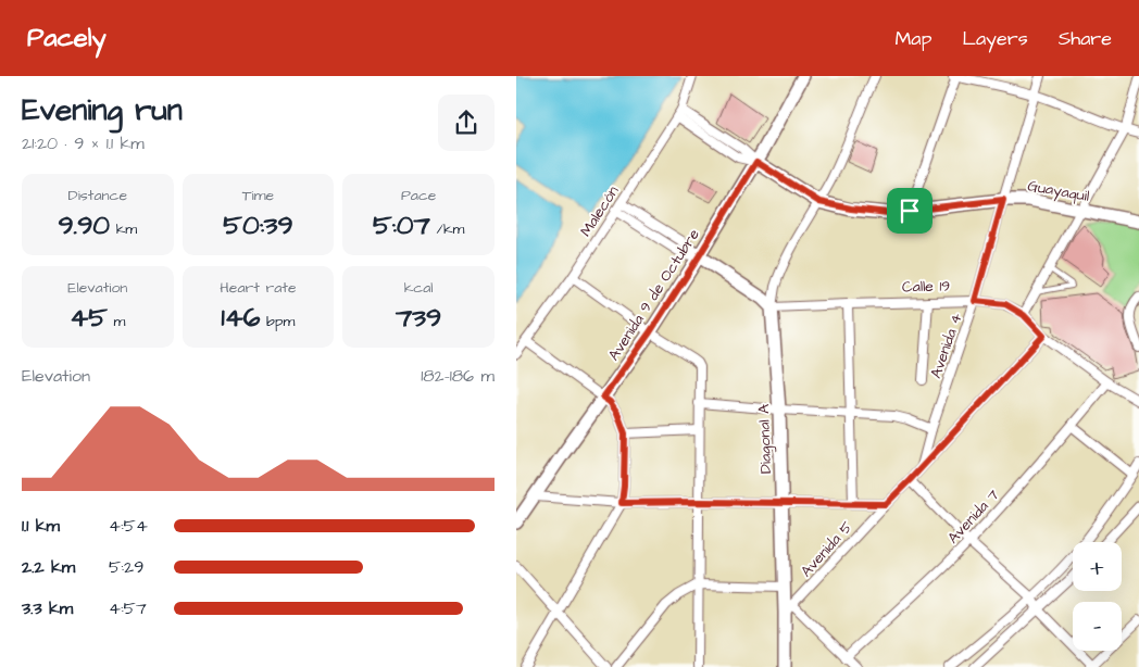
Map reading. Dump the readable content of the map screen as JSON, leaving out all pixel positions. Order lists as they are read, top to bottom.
{
  "streets": {
    "street": [
      "Guayaquil",
      "Malecón",
      "Calle 19",
      "Avenida 9 de Octubre",
      "Avenida 4",
      "Diagonal A",
      "Avenida 7",
      "Avenida 5"
    ]
  },
  "crossings": [
    ["Guayaquil", "Malecón"],
    ["Guayaquil", "Avenida 9 de Octubre"],
    ["Guayaquil", "Avenida 4"],
    ["Calle 19", "Avenida 4"],
    ["Calle 19", "Diagonal A"],
    ["Calle 19", "Avenida 7"],
    ["Calle 19", "Avenida 5"],
    ["Avenida 4", "Avenida 5"],
    ["Diagonal A", "Avenida 5"]
  ],
  "page": {
    "header": "Pacely",
    "nav": ["Map", "Layers", "Share"],
    "heading": ["Evening run", "21:20 · 9 × 1.1 km"],
    "stats": [
      ["Distance", "9.90 km"],
      ["Time", "50:39"],
      ["Pace", "5:07 /km"],
      ["Elevation", "45 m"],
      ["Heart rate", "146 bpm"],
      ["kcal", "739"]
    ],
    "chart": ["Elevation", "182–186 m"],
    "list": [
      {
        "name": "1.1 km",
        "note": "4:54"
      },
      {
        "name": "2.2 km",
        "note": "5:29"
      },
      {
        "name": "3.3 km",
        "note": "4:57"
      }
    ],
    "map_buttons": ["+", "−"]
  }
}
